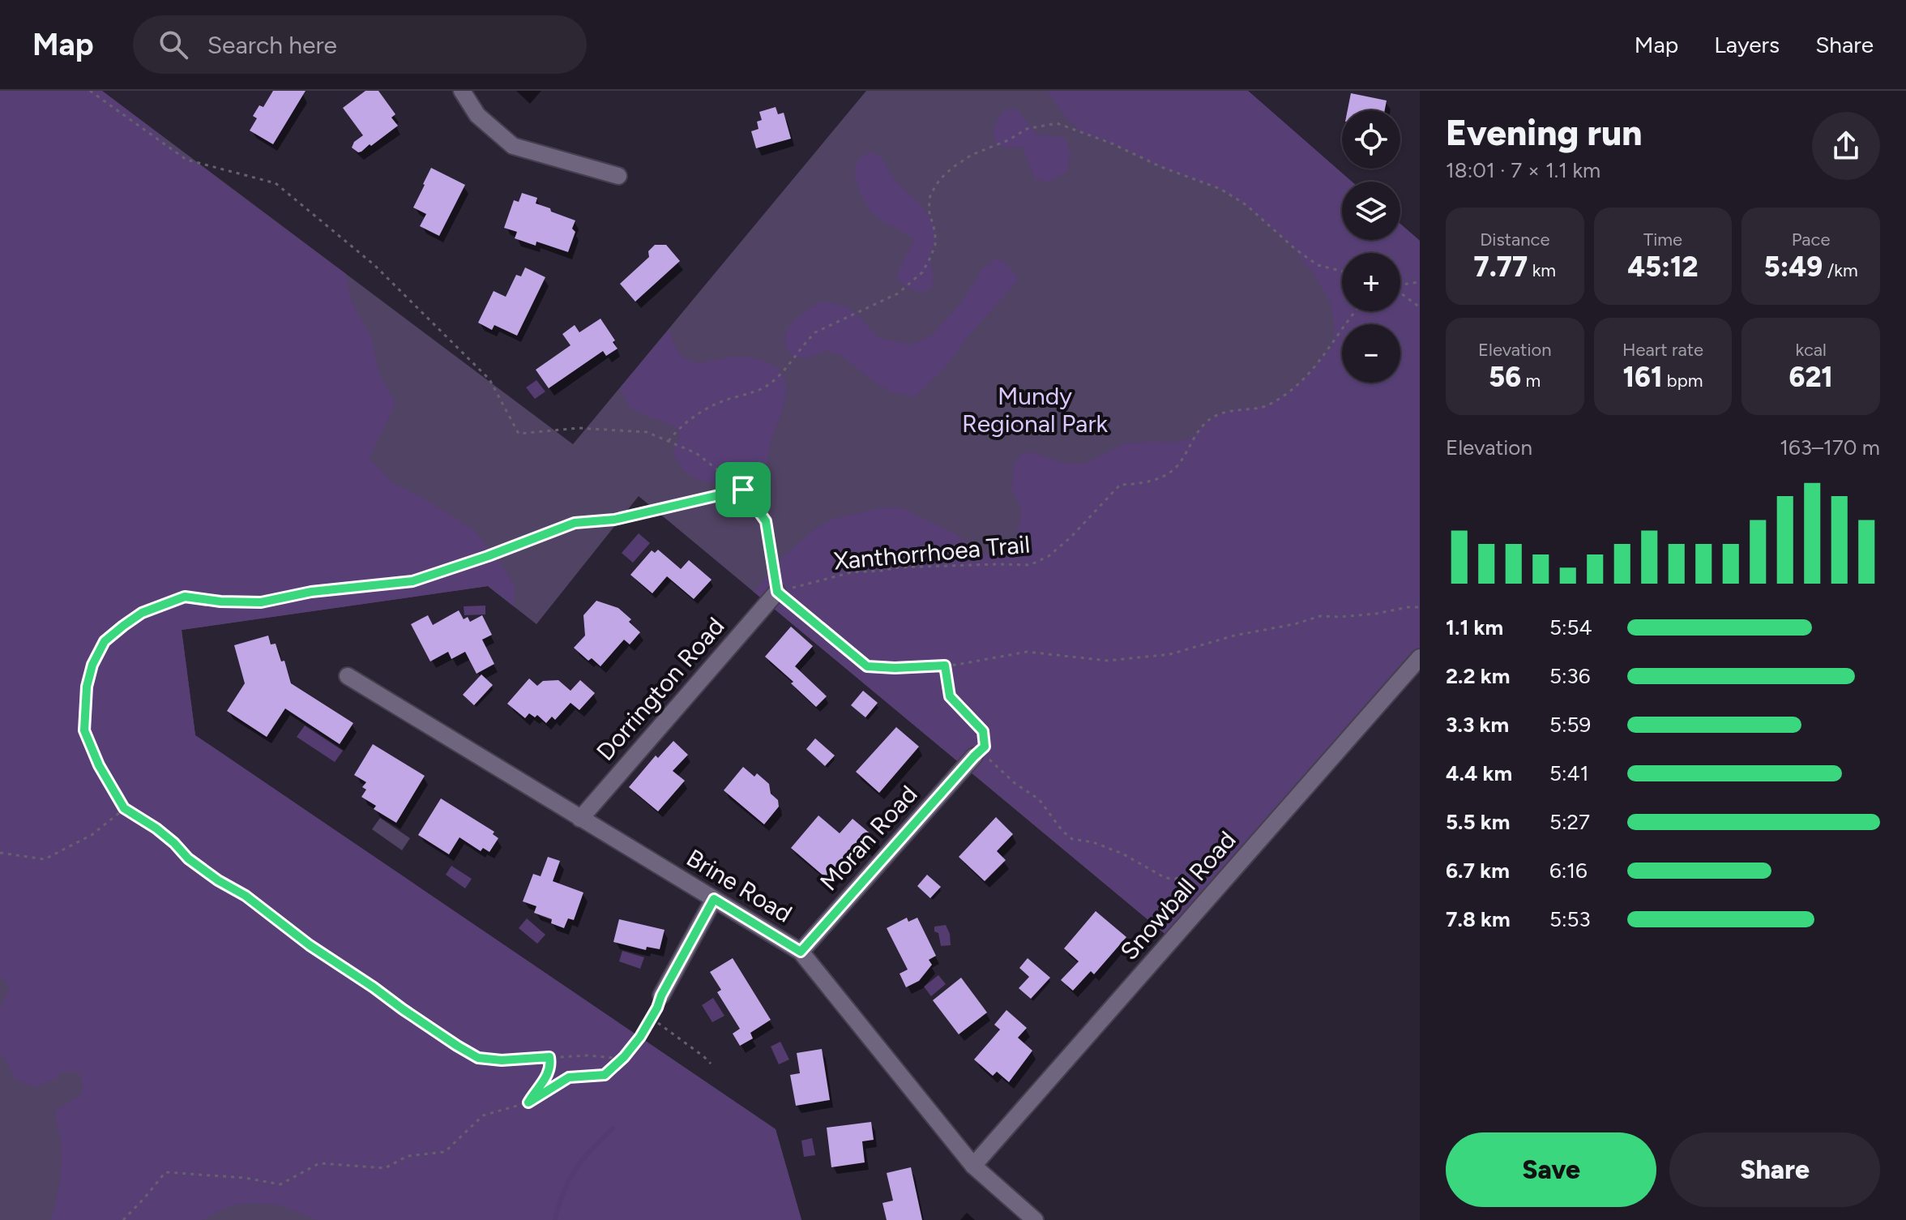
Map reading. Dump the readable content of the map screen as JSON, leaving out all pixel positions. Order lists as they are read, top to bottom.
{
  "streets": {
    "street": [
      "Dorrington Road",
      "Moran Road",
      "Brine Road",
      "Snowball Road"
    ],
    "path": ["Xanthorrhoea Trail"]
  },
  "crossings": [
    ["Xanthorrhoea Trail", "Dorrington Road"],
    ["Dorrington Road", "Brine Road"],
    ["Moran Road", "Brine Road"],
    ["Brine Road", "Snowball Road"]
  ],
  "parks": ["Mundy Regional Park"],
  "page": {
    "header": "Map",
    "search": "Search here",
    "nav": ["Map", "Layers", "Share"],
    "heading": ["Evening run", "18:01 · 7 × 1.1 km"],
    "map_buttons": ["+", "−"],
    "stats": [
      ["Distance", "7.77 km"],
      ["Time", "45:12"],
      ["Pace", "5:49 /km"],
      ["Elevation", "56 m"],
      ["Heart rate", "161 bpm"],
      ["kcal", "621"]
    ],
    "chart": ["Elevation", "163–170 m"],
    "list": [
      {
        "name": "1.1 km",
        "note": "5:54"
      },
      {
        "name": "2.2 km",
        "note": "5:36"
      },
      {
        "name": "3.3 km",
        "note": "5:59"
      },
      {
        "name": "4.4 km",
        "note": "5:41"
      },
      {
        "name": "5.5 km",
        "note": "5:27"
      },
      {
        "name": "6.7 km",
        "note": "6:16"
      },
      {
        "name": "7.8 km",
        "note": "5:53"
      }
    ],
    "buttons": ["Save", "Share"]
  }
}
